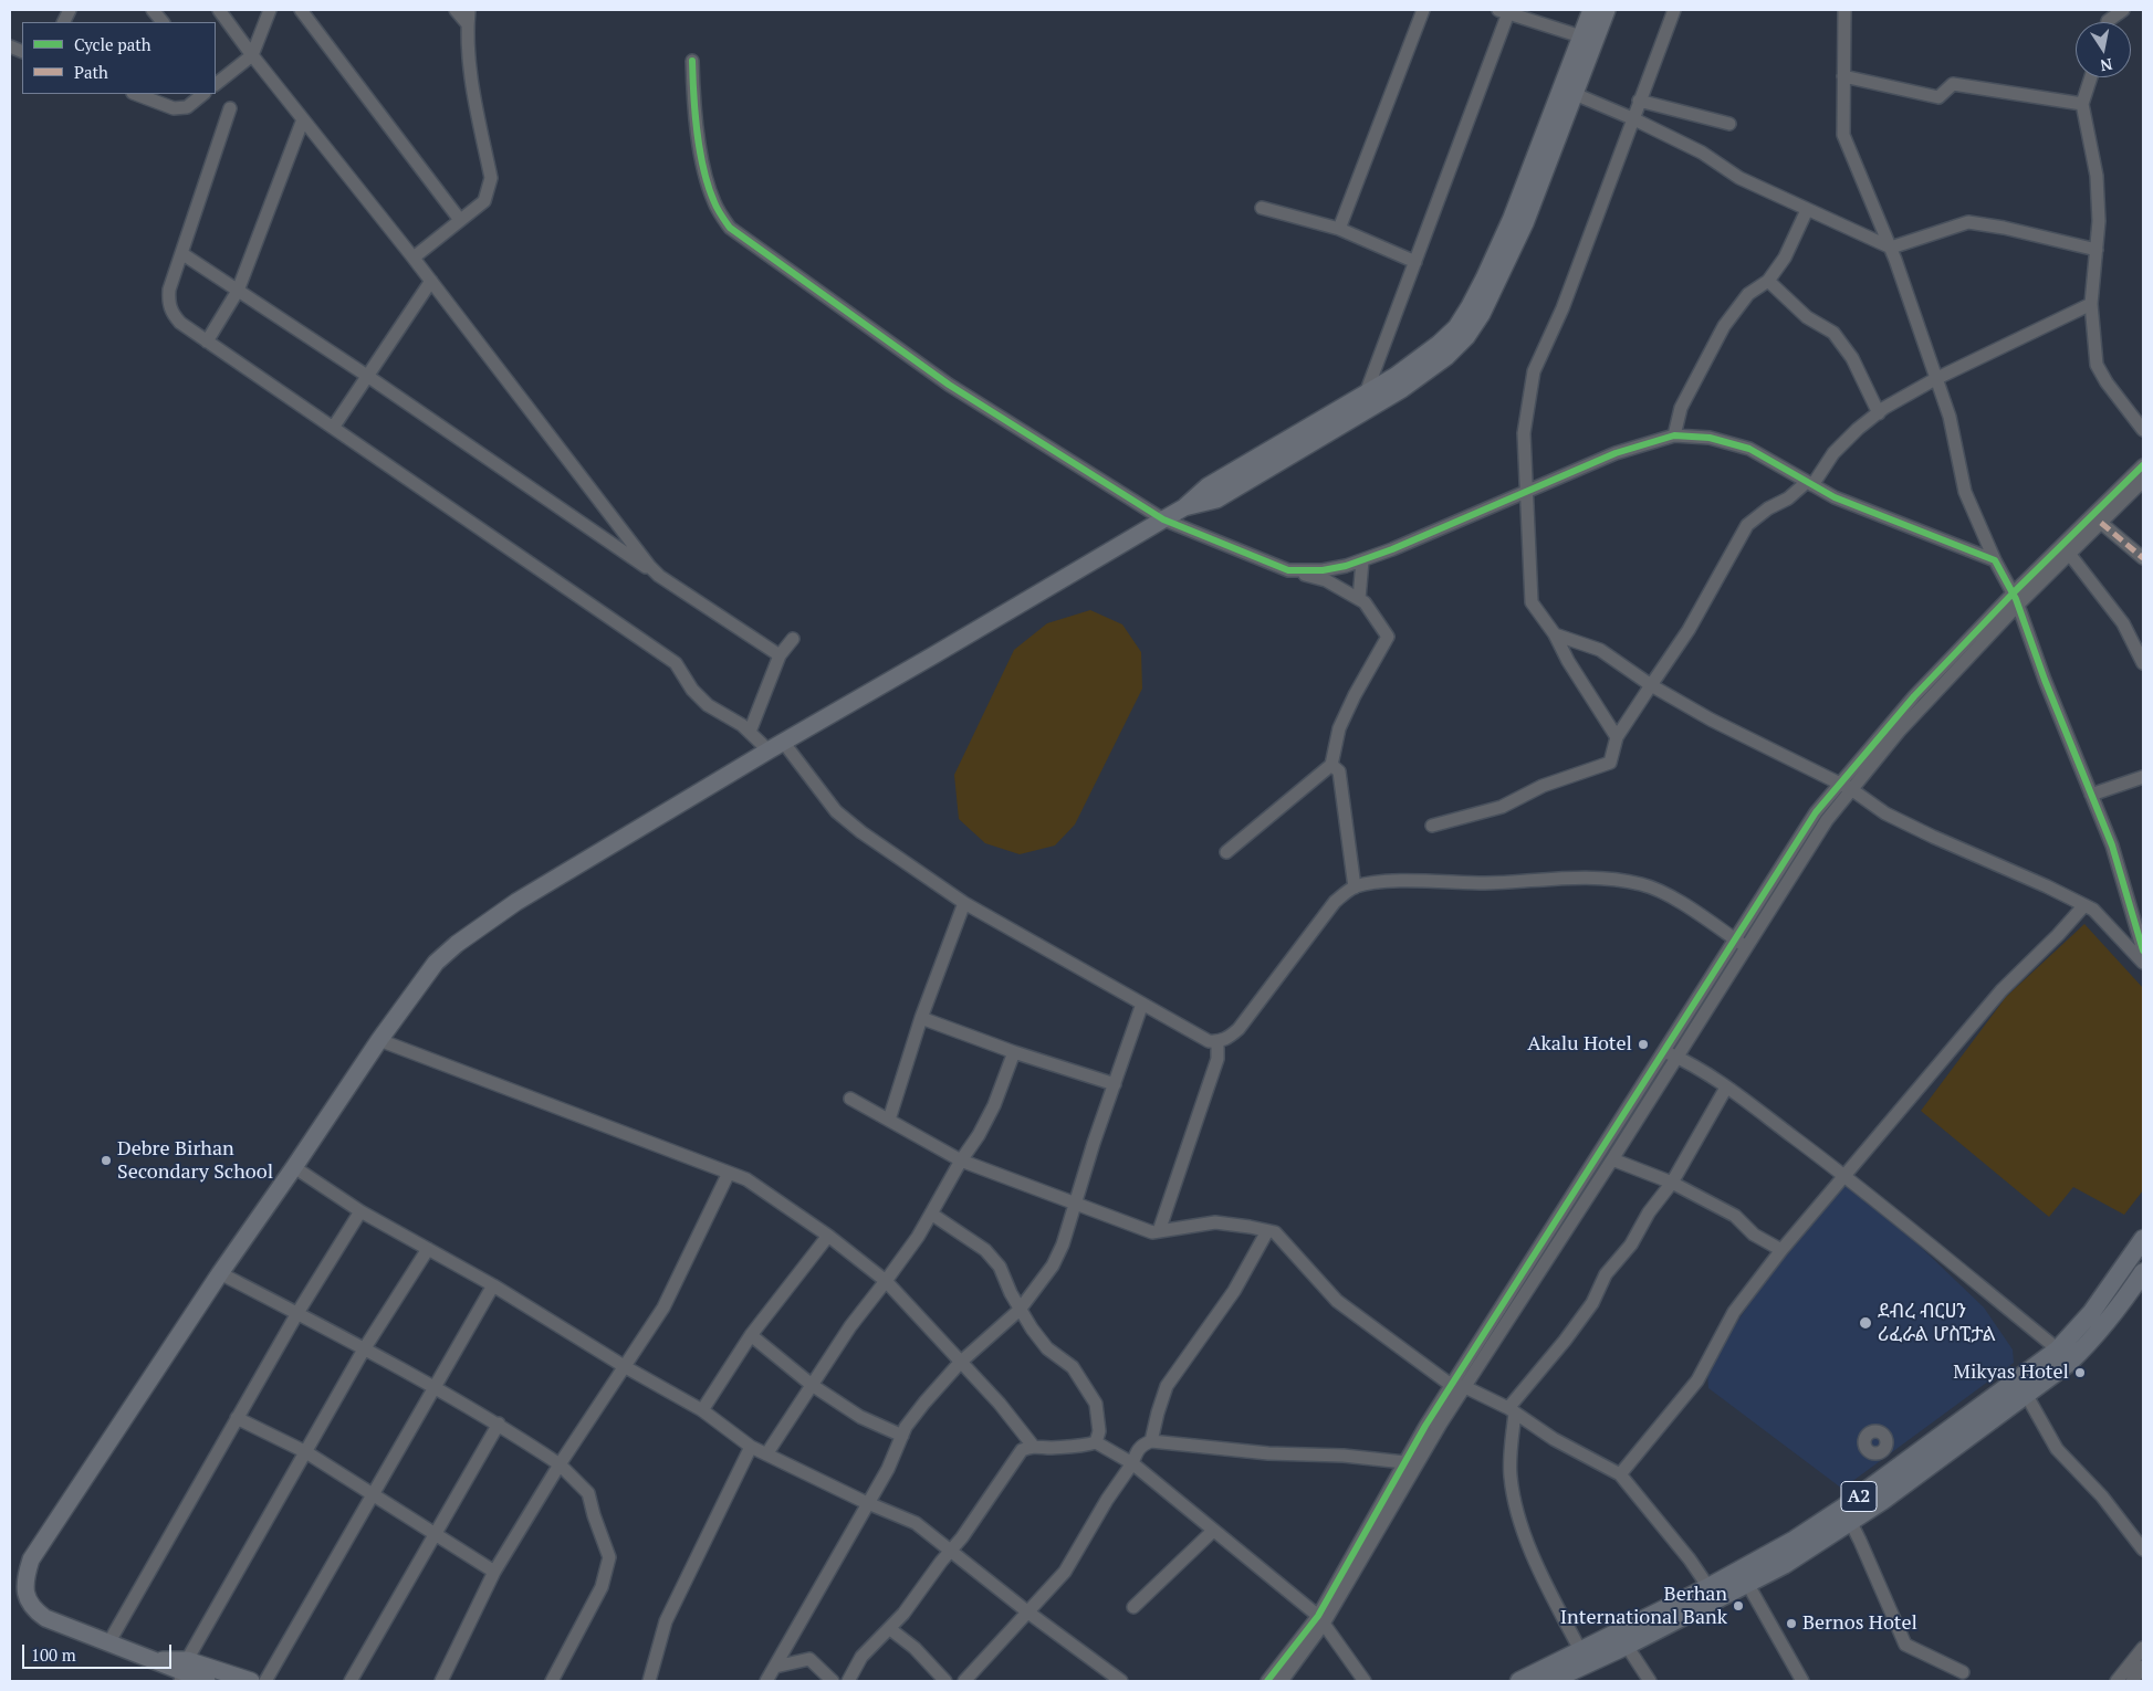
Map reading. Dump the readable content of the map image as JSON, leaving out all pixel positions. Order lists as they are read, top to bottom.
{
  "streets": {
    "highway": ["A2"]
  },
  "places": [
    "Akalu Hotel",
    "Debre Birhan Secondary School",
    "ደብረ ብርሀን ሪፈራል ሆስፒታል",
    "Mikyas Hotel",
    "Berhan International Bank",
    "Bernos Hotel"
  ],
  "legend": ["Cycle path", "Path"],
  "scale_bar": "100 m",
  "north": "bottom"
}
